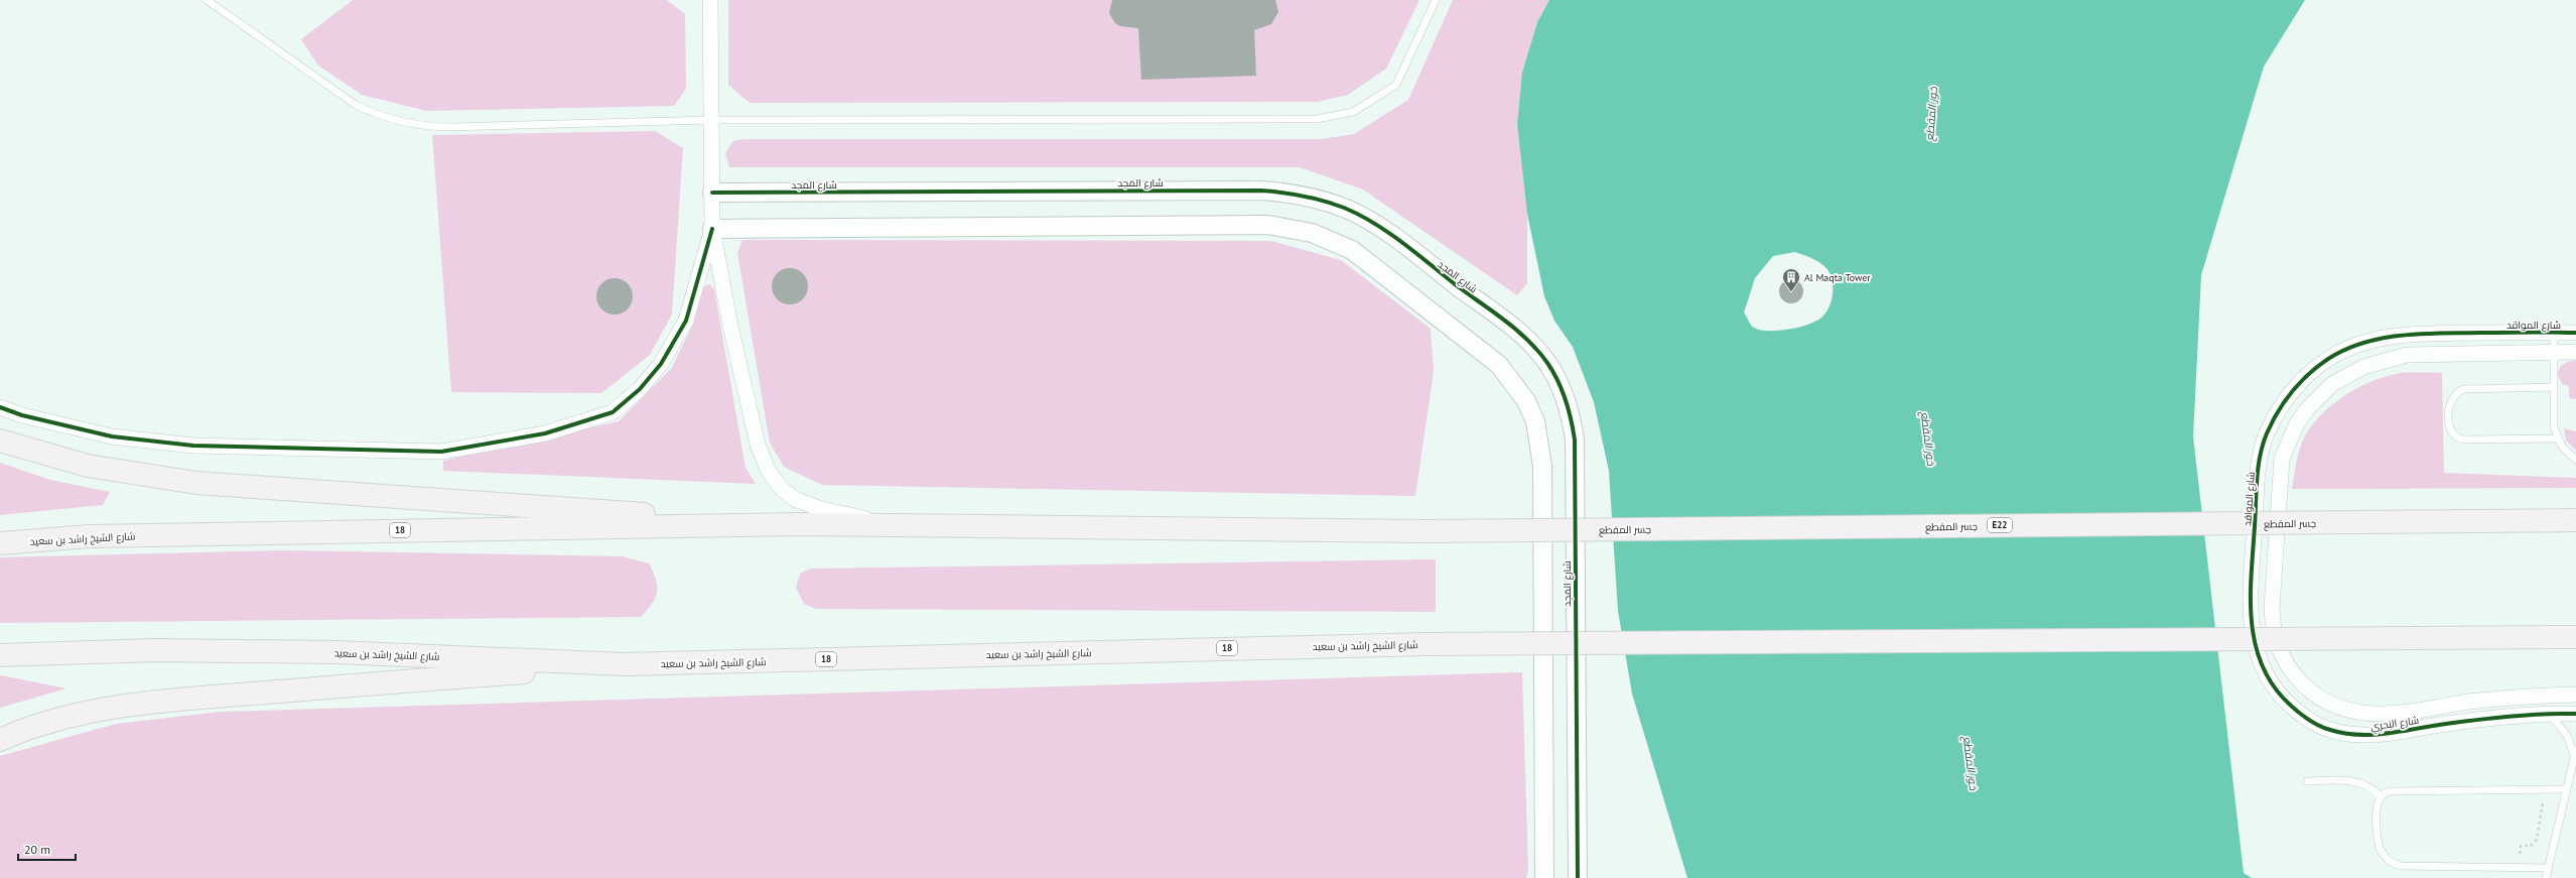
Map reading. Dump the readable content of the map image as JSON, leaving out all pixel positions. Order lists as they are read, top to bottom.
{
  "streets": {
    "highway": [
      "جسر المقطع",
      "E22",
      "18",
      "شارع الشيخ راشد بن سعيد"
    ],
    "street": ["شارع المَجد", "شارع المواقد", "شارع البَحرِي"]
  },
  "crossings": [
    ["شارع المواقد", "شارع البَحرِي"],
    ["جسر المقطع", "شارع الشيخ راشد بن سعيد"]
  ],
  "water": ["خور المقطع"],
  "places": {
    "building": ["Al Maqta Tower"]
  },
  "scale_bar": "20 m"
}
